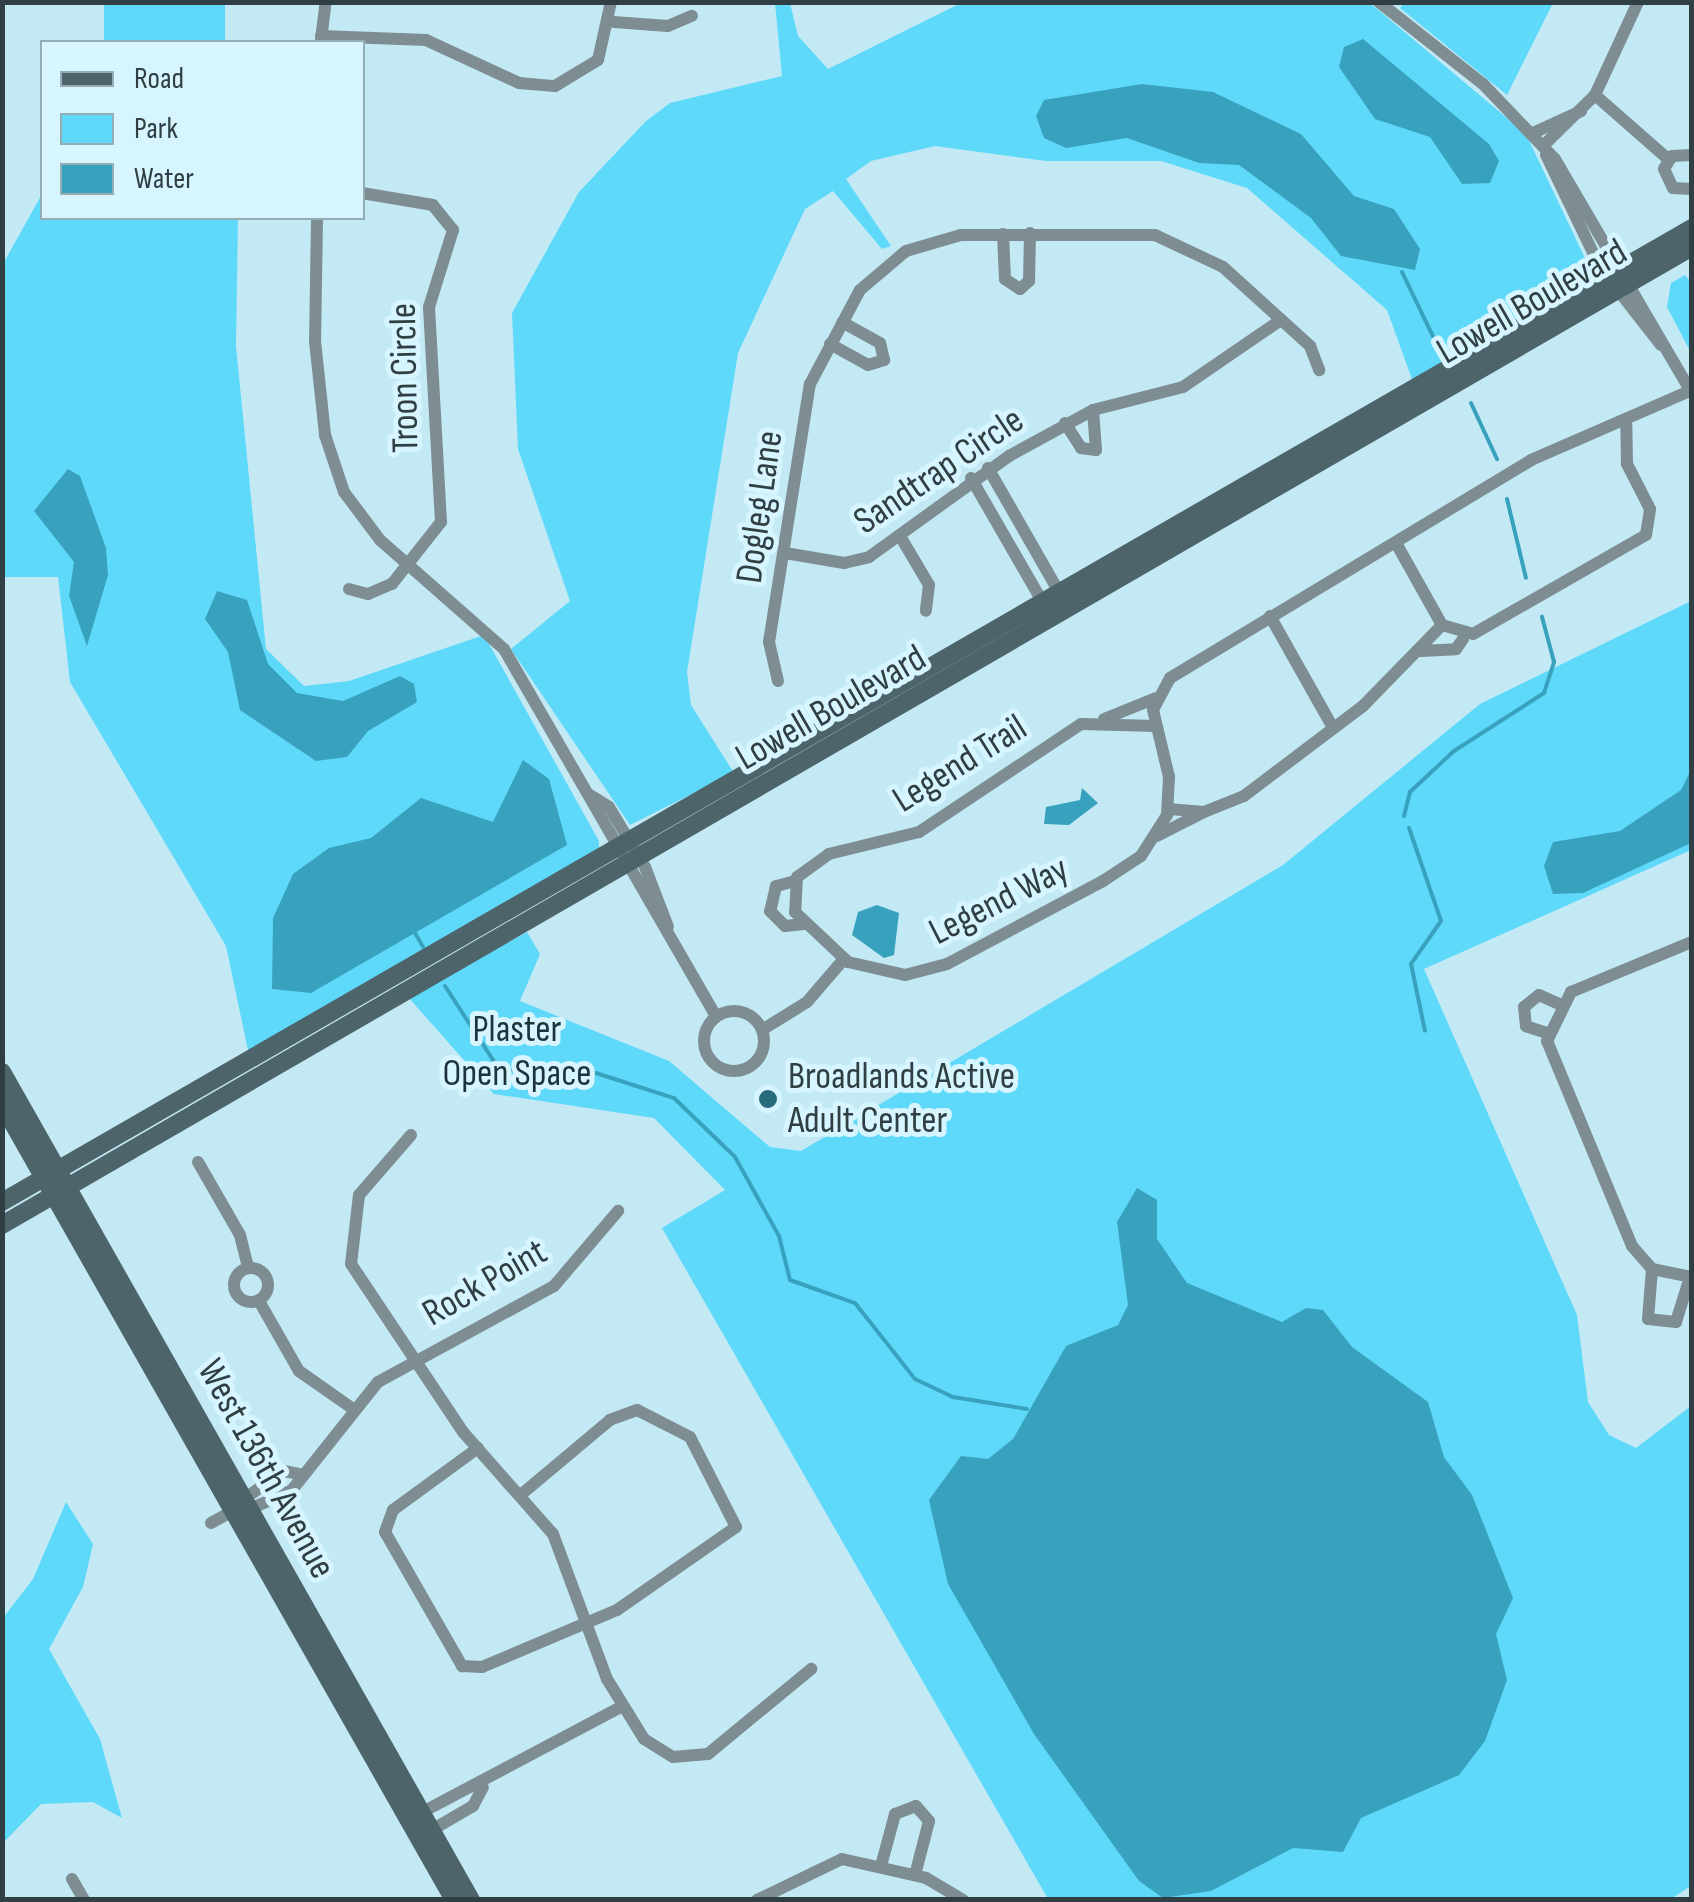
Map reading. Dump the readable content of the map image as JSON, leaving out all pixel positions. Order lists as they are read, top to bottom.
{
  "streets": {
    "main road": ["Lowell Boulevard", "West 136th Avenue"],
    "street": [
      "Troon Circle",
      "Sandtrap Circle",
      "Dogleg Lane",
      "Legend Trail",
      "Legend Way",
      "Rock Point"
    ]
  },
  "crossings": [
    ["Lowell Boulevard", "West 136th Avenue"],
    ["Sandtrap Circle", "Dogleg Lane"],
    ["Legend Trail", "Legend Way"],
    ["Rock Point", "West 136th Avenue"]
  ],
  "parks": ["Plaster Open Space"],
  "places": ["Broadlands Active Adult Center"],
  "legend": ["Road", "Park", "Water"]
}
